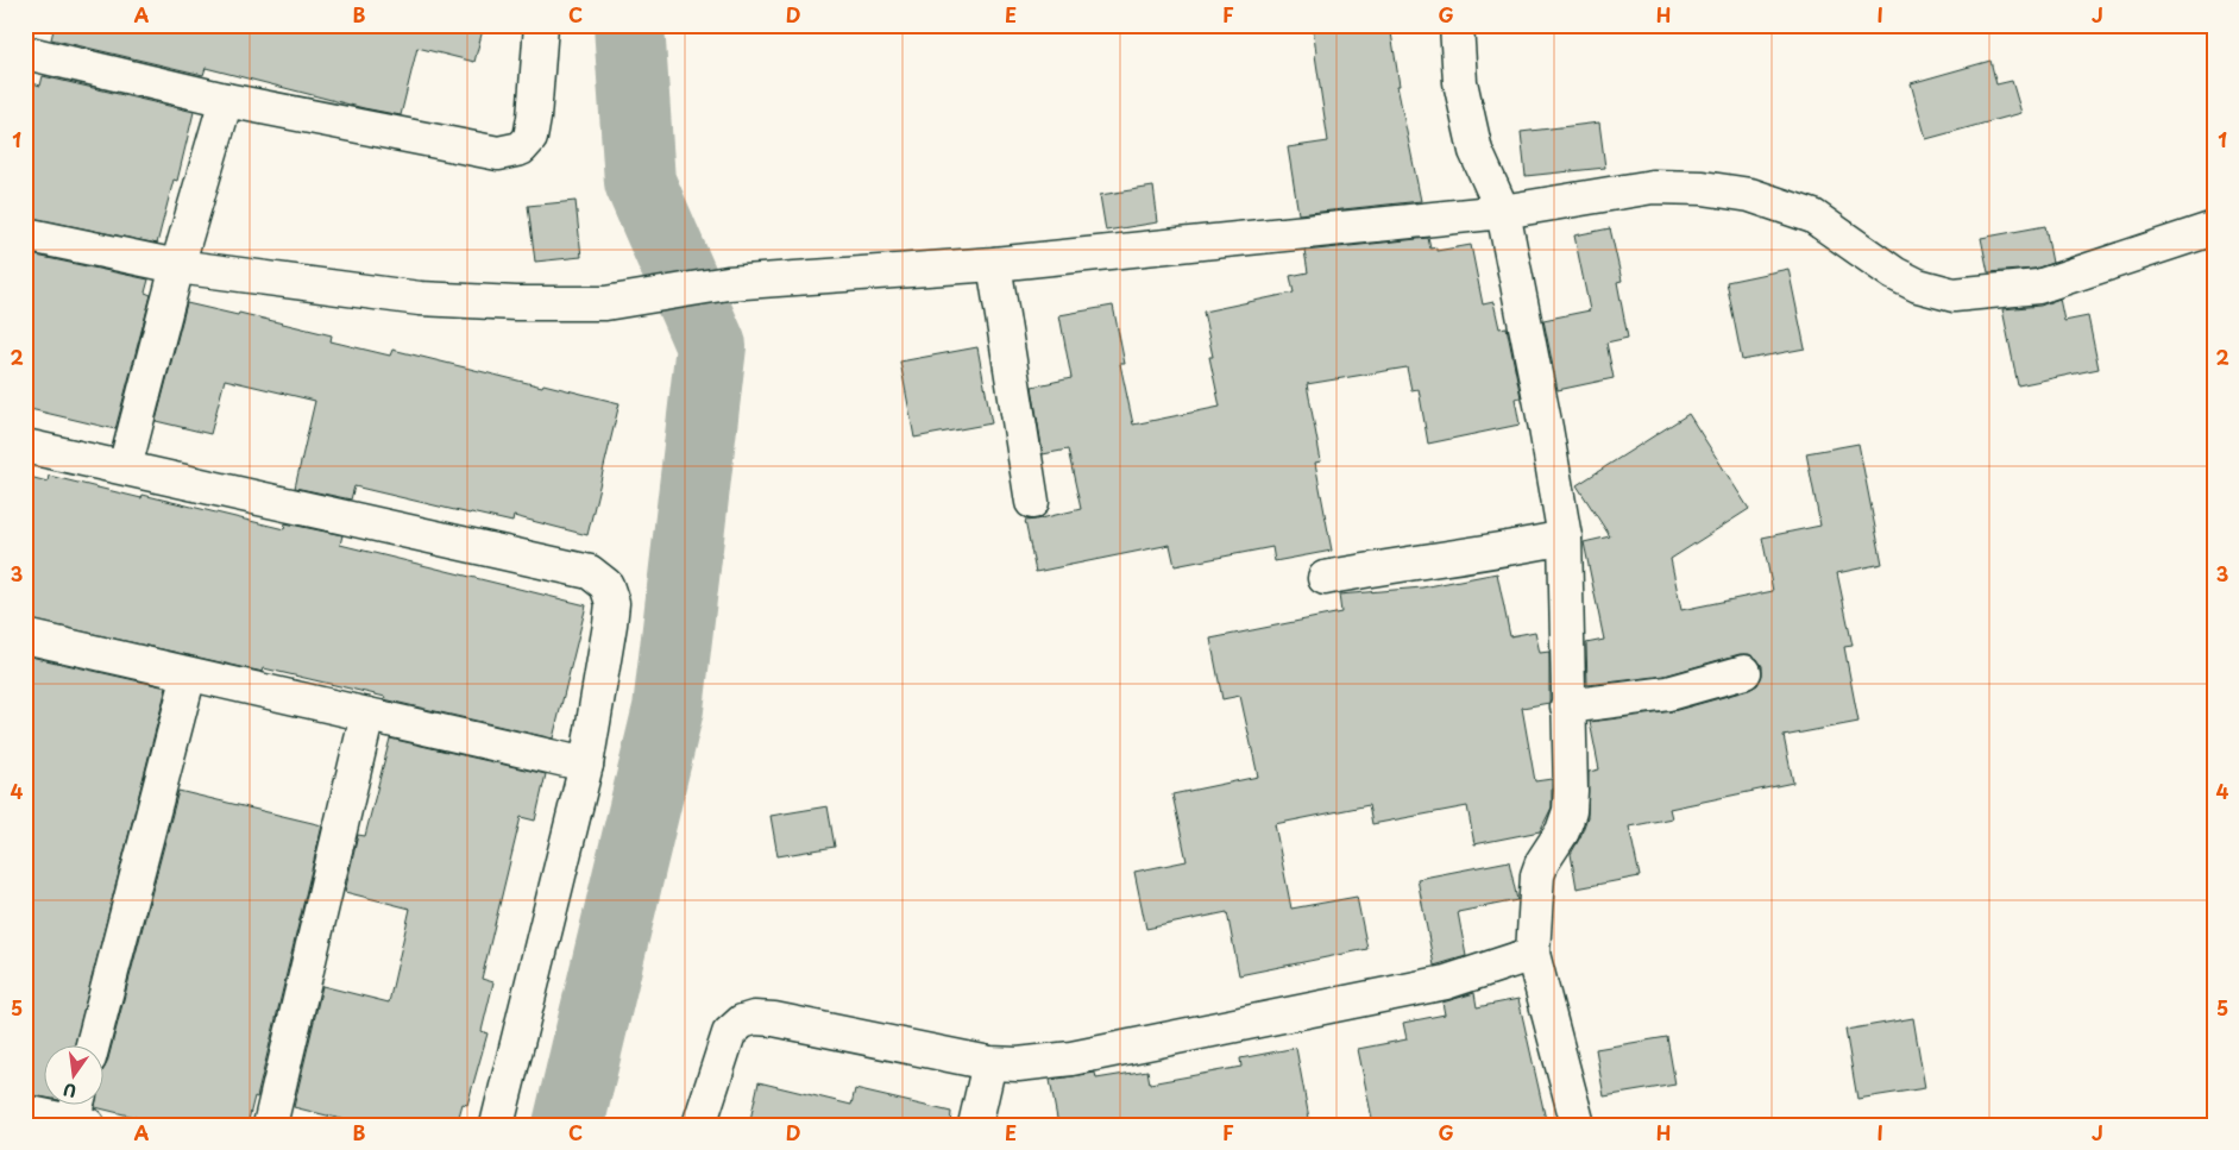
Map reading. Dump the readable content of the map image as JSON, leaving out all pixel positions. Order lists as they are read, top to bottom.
{
  "north": "bottom",
  "grid": {
    "columns": [
      "A",
      "B",
      "C",
      "D",
      "E",
      "F",
      "G",
      "H",
      "I",
      "J"
    ],
    "rows": [
      "1",
      "2",
      "3",
      "4",
      "5"
    ]
  }
}
